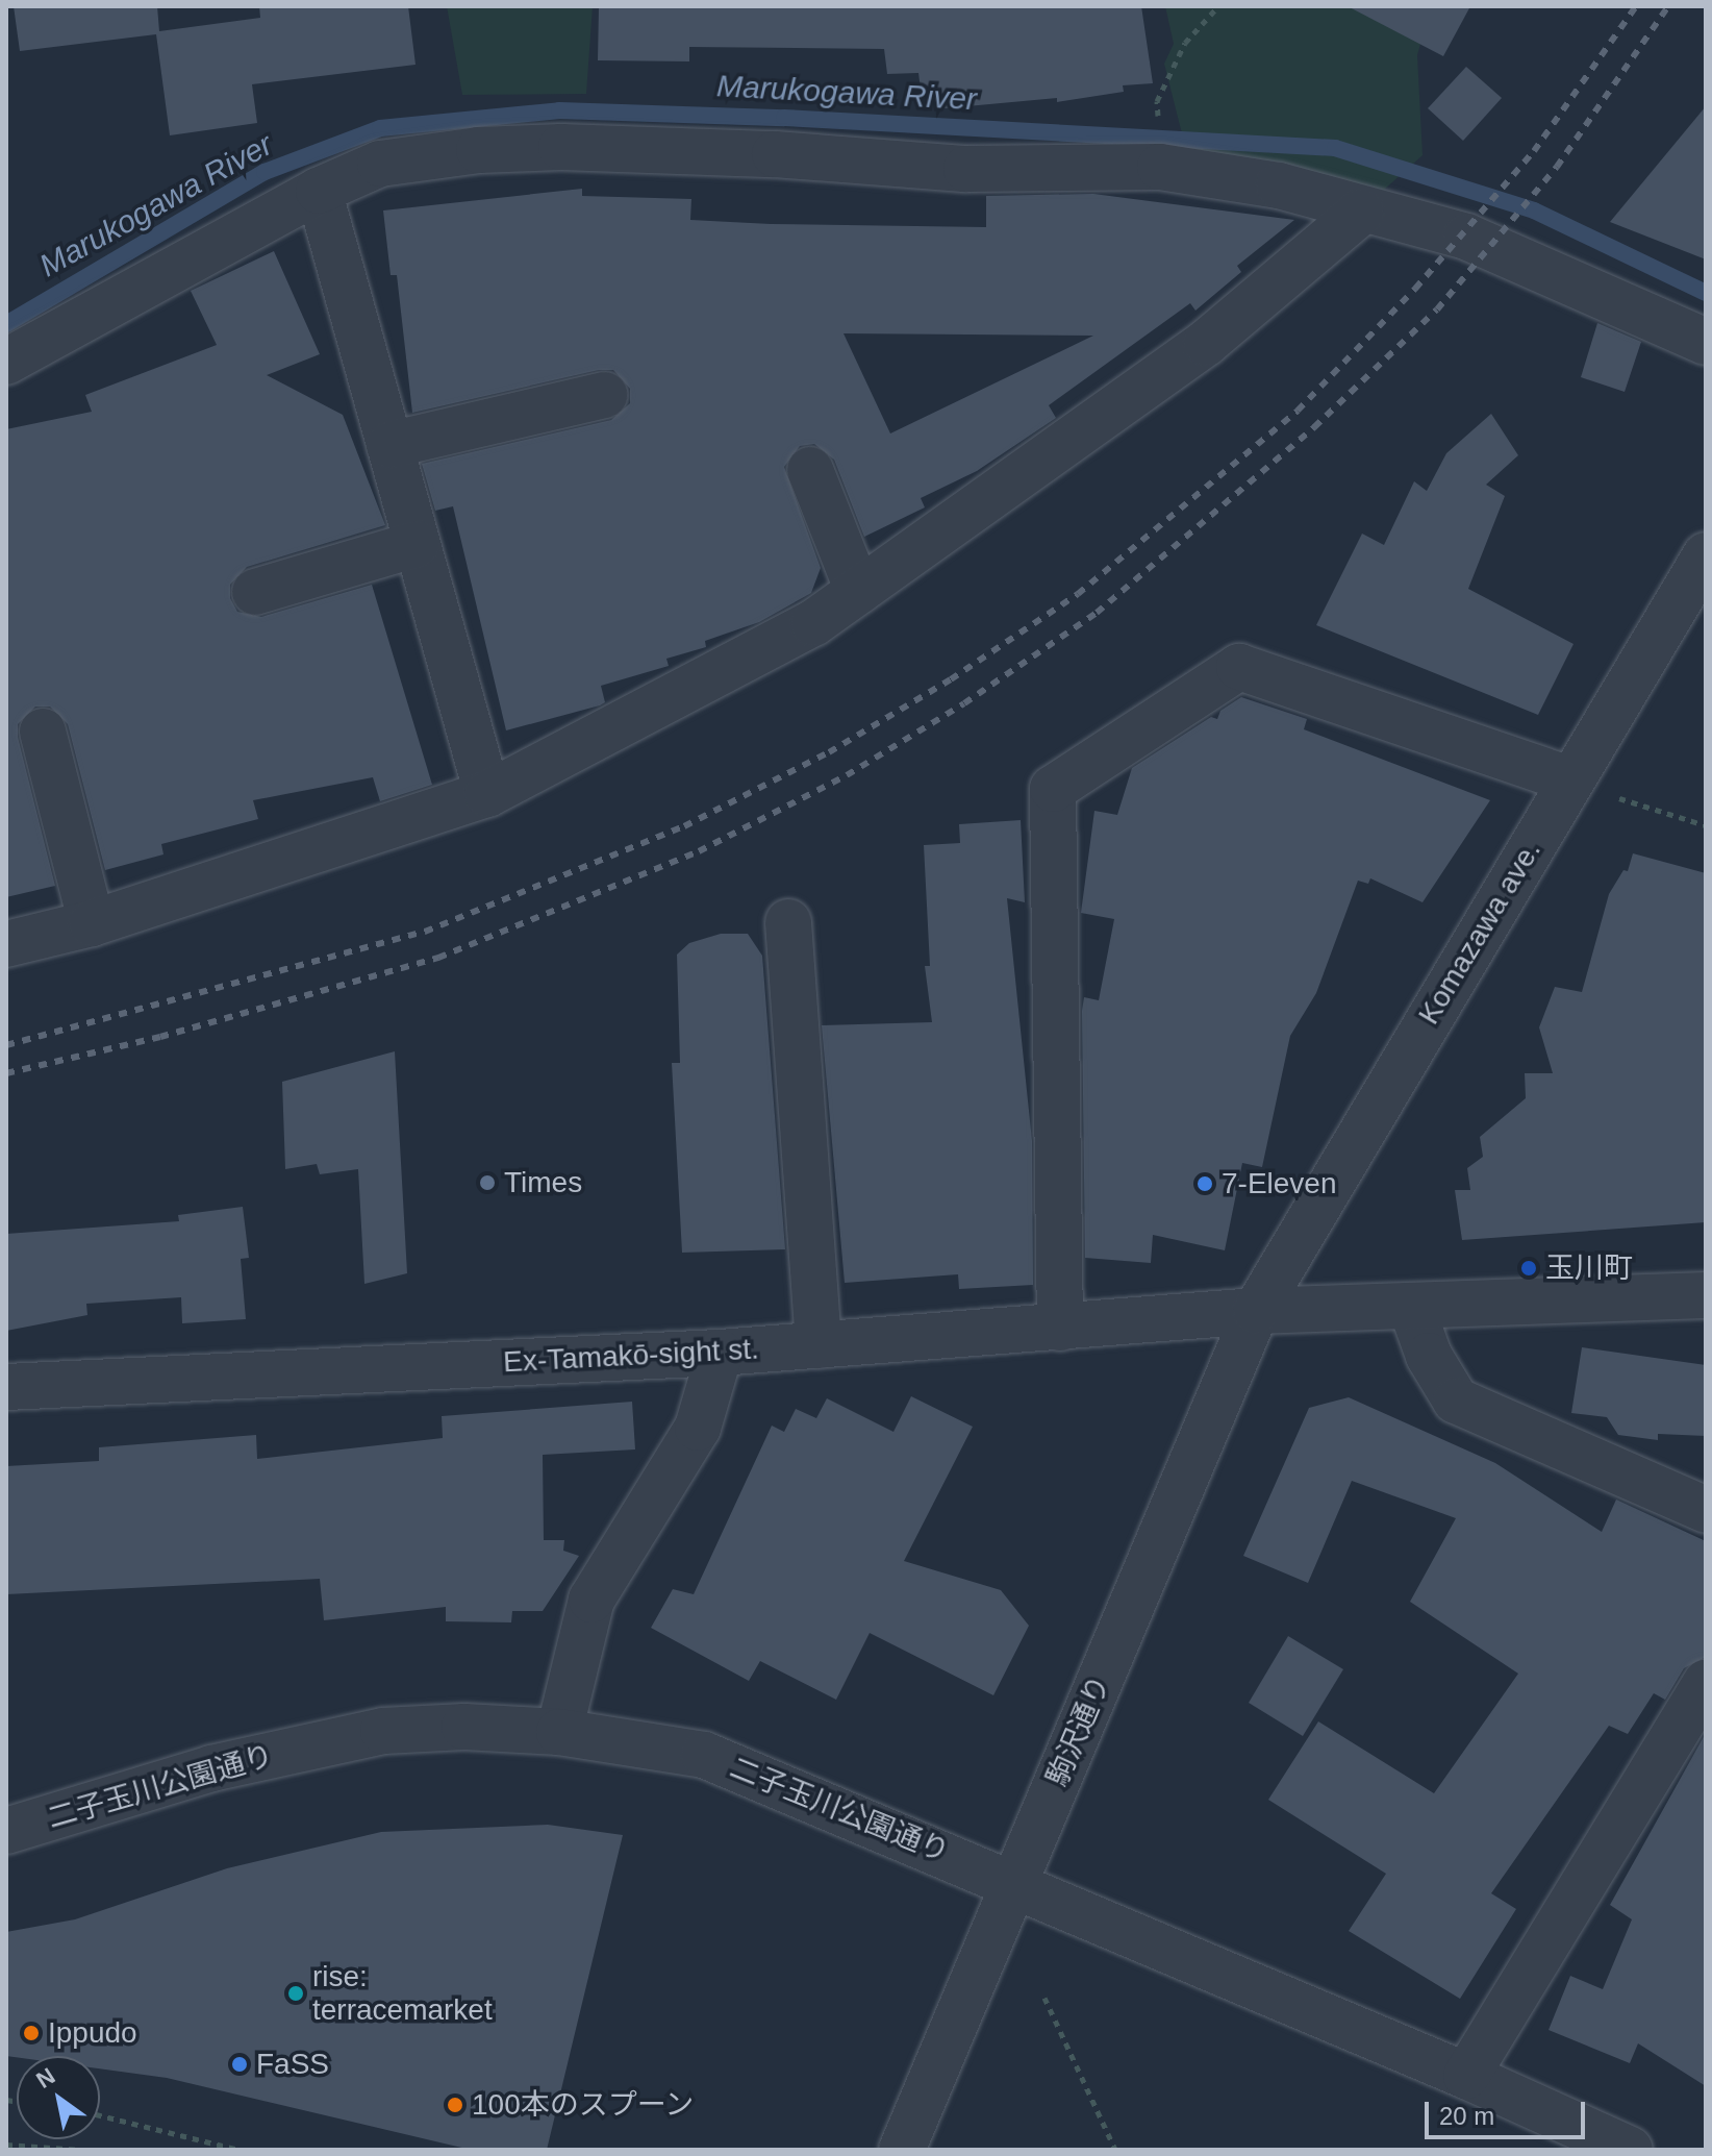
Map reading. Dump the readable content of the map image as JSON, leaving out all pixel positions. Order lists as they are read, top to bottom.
{
  "streets": {
    "street": [
      "Komazawa ave.",
      "Ex-Tamakō-sight st.",
      "駒沢通り",
      "二子玉川公園通り"
    ]
  },
  "crossings": [
    ["Komazawa ave.", "Ex-Tamakō-sight st."],
    ["Komazawa ave.", "駒沢通り"],
    ["Ex-Tamakō-sight st.", "駒沢通り"],
    ["駒沢通り", "二子玉川公園通り"]
  ],
  "water": ["Marukogawa River"],
  "places": [
    "Times",
    "7-Eleven",
    "玉川町",
    "rise: terracemarket",
    "Ippudo",
    "FaSS",
    "100本のスプーン"
  ],
  "scale_bar": "20 m",
  "north": "top left"
}
